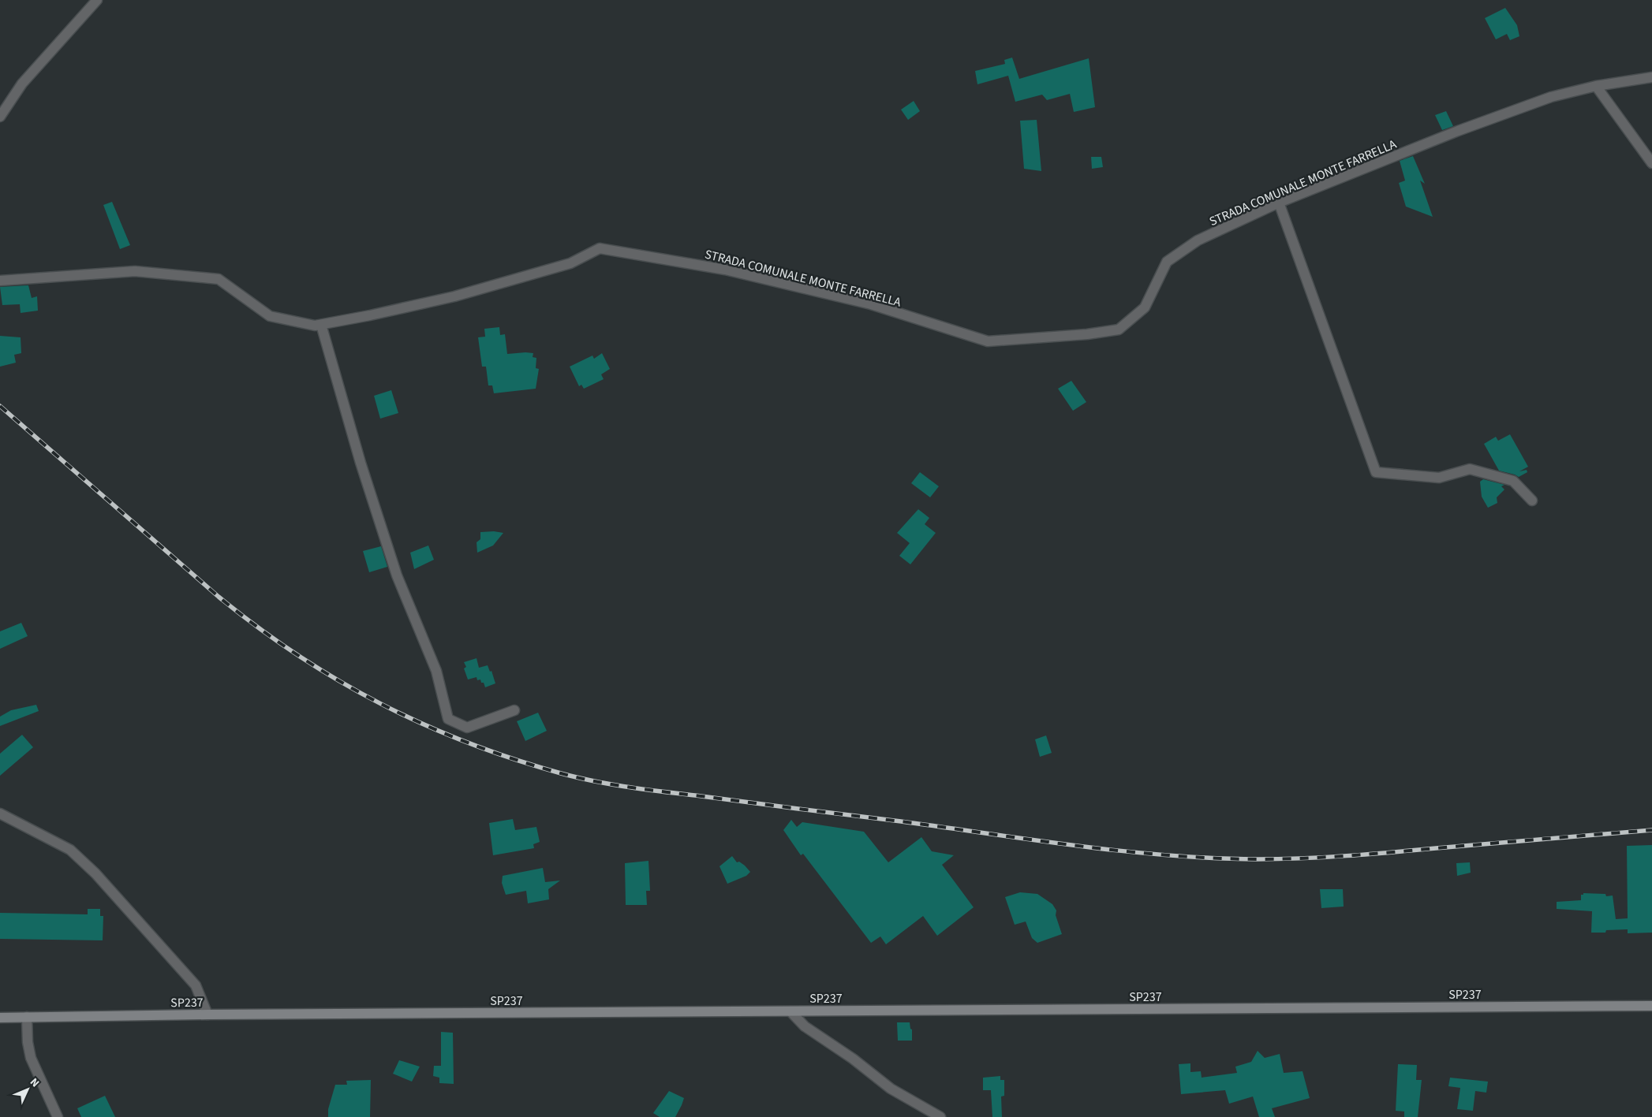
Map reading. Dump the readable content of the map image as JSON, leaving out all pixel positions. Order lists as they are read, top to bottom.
{
  "streets": {
    "main road": ["SP237"],
    "street": ["STRADA COMUNALE MONTE FARRELLA"]
  },
  "north": "top right"
}
